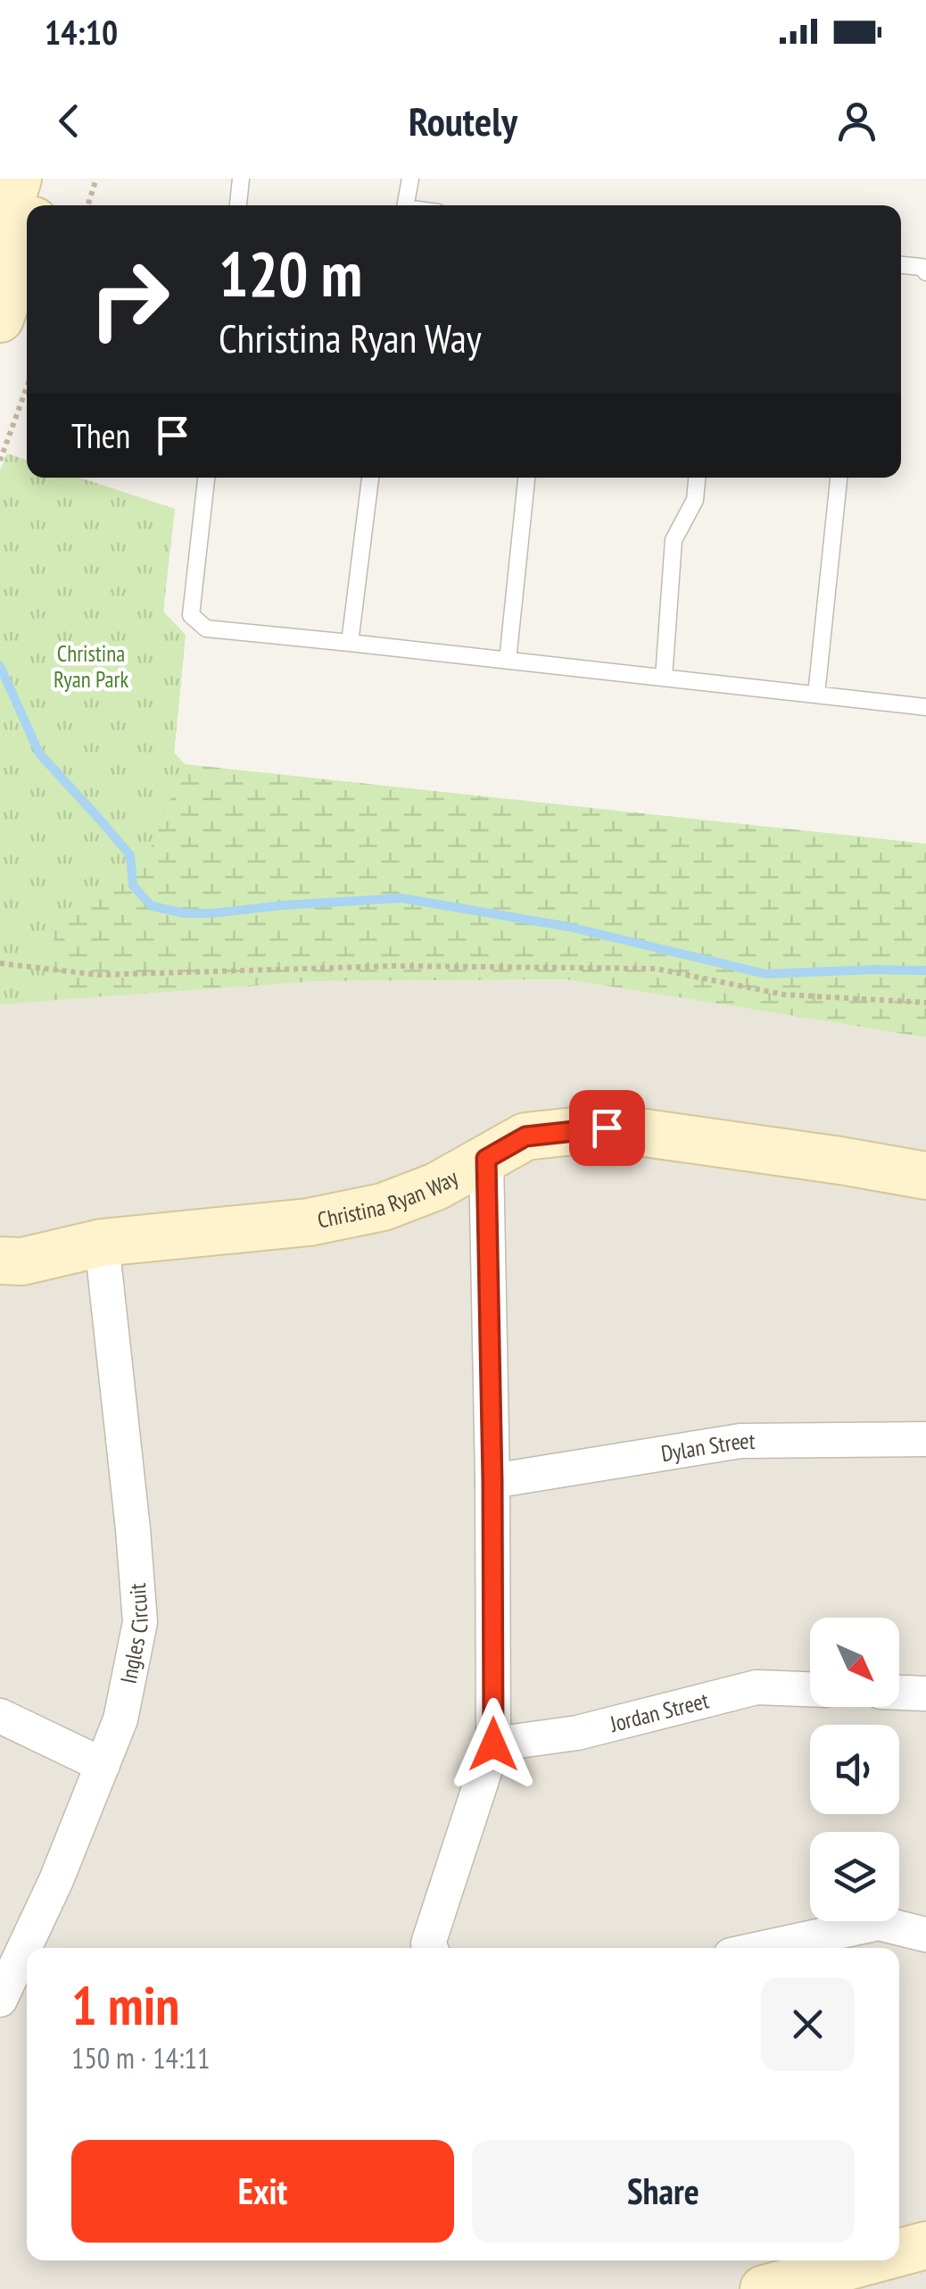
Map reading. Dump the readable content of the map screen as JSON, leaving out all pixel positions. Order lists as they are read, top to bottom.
{
  "streets": {
    "street": [
      "Christina Ryan Way",
      "Dylan Street",
      "Ingles Circuit",
      "Jordan Street"
    ]
  },
  "crossings": [
    ["Christina Ryan Way", "Ingles Circuit"]
  ],
  "parks": ["Christina Ryan Park"],
  "north": "bottom right",
  "page": {
    "status": "14:10",
    "header": "Routely",
    "turn": ["120 m", "Christina Ryan Way"],
    "then": "Then",
    "heading": ["1 min", "150 m · 14:11"],
    "buttons": ["Exit", "Share"]
  }
}
